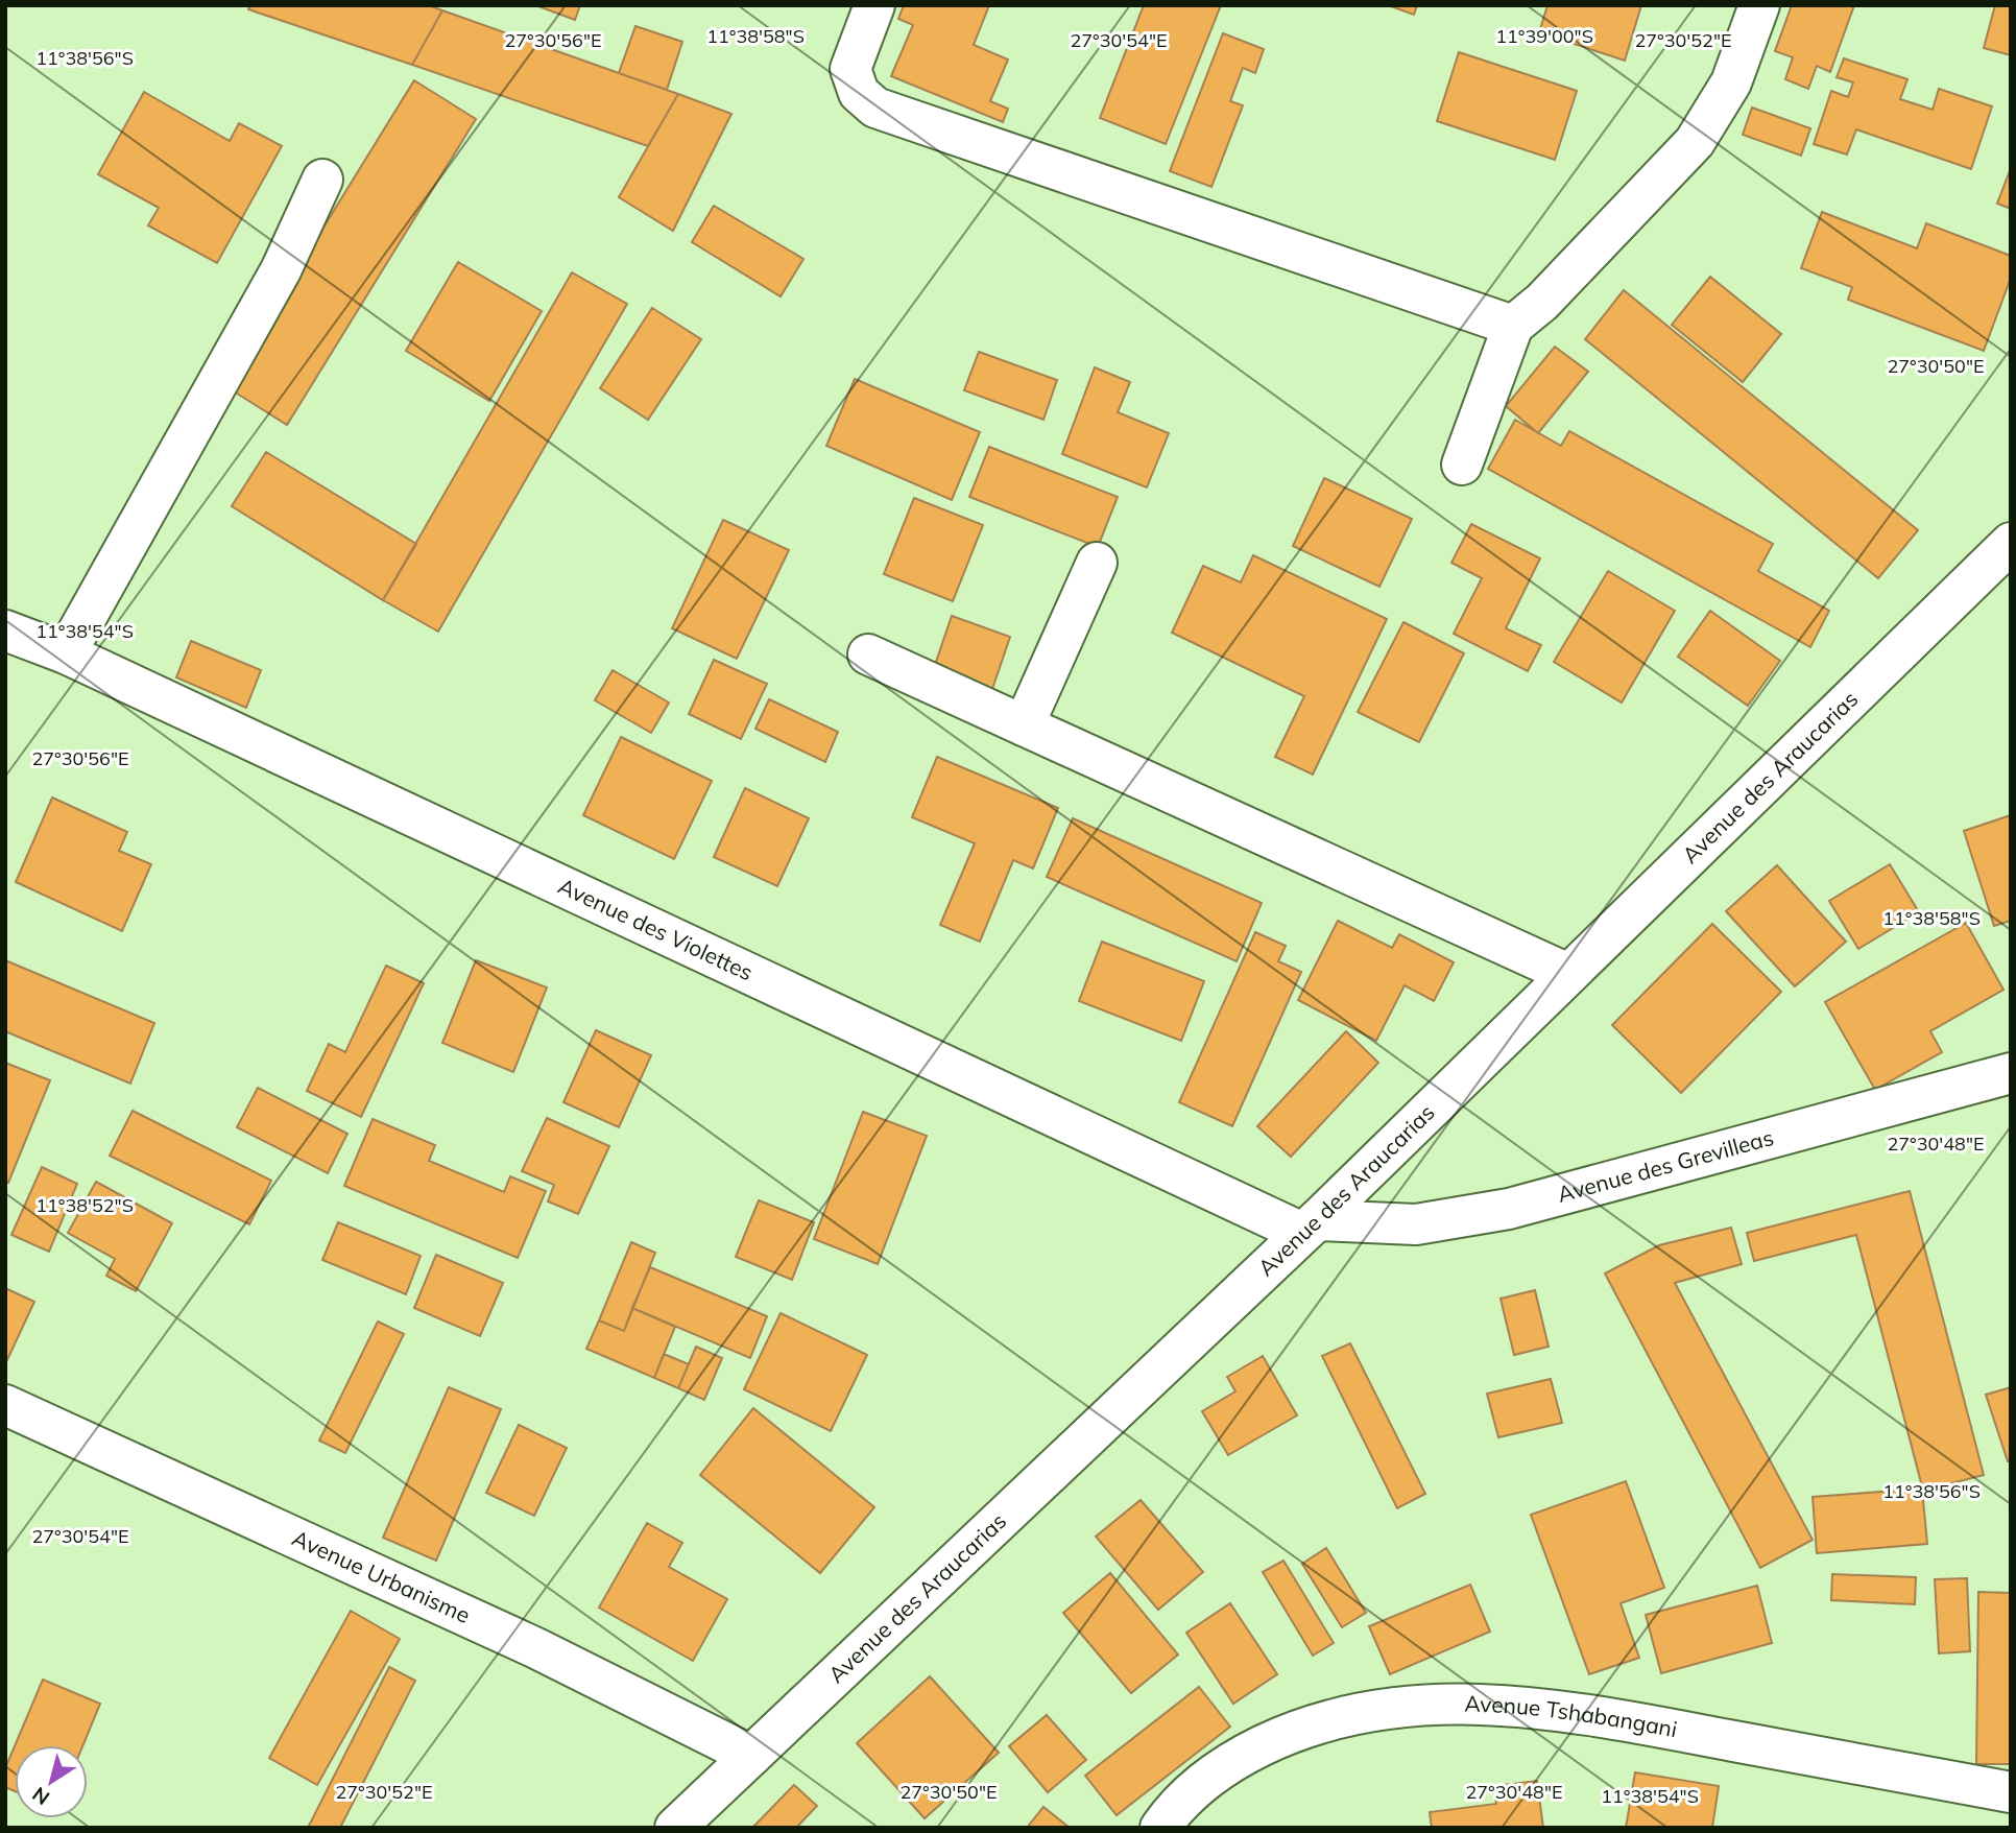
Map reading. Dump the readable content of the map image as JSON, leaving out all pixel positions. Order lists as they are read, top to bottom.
{
  "streets": {
    "street": [
      "Avenue des Araucarias",
      "Avenue des Violettes",
      "Avenue des Grevilleas",
      "Avenue Urbanisme",
      "Avenue Tshabangani"
    ]
  },
  "crossings": [
    ["Avenue des Araucarias", "Avenue des Violettes"],
    ["Avenue des Araucarias", "Avenue des Grevilleas"],
    ["Avenue des Araucarias", "Avenue Urbanisme"],
    ["Avenue des Violettes", "Avenue des Grevilleas"]
  ],
  "north": "bottom left",
  "coordinates": [
    "11°38'58\"S",
    "11°39'00\"S",
    "27°30'54\"E",
    "27°30'56\"E",
    "27°30'52\"E",
    "11°38'56\"S",
    "27°30'50\"E",
    "11°38'54\"S",
    "27°30'48\"E",
    "11°38'52\"S"
  ]
}
